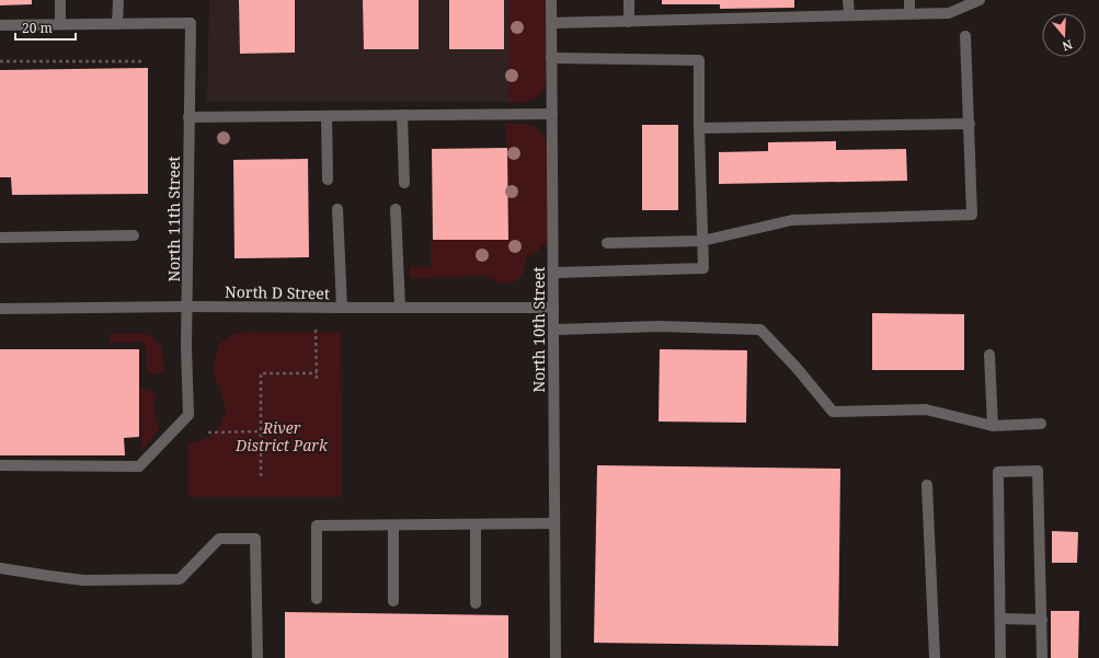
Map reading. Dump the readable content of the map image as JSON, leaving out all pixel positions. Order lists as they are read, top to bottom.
{
  "streets": {
    "street": ["North 11th Street", "North D Street", "North 10th Street"]
  },
  "crossings": [
    ["North 11th Street", "North D Street"],
    ["North D Street", "North 10th Street"]
  ],
  "parks": ["River District Park"],
  "scale_bar": "20 m",
  "north": "bottom"
}
